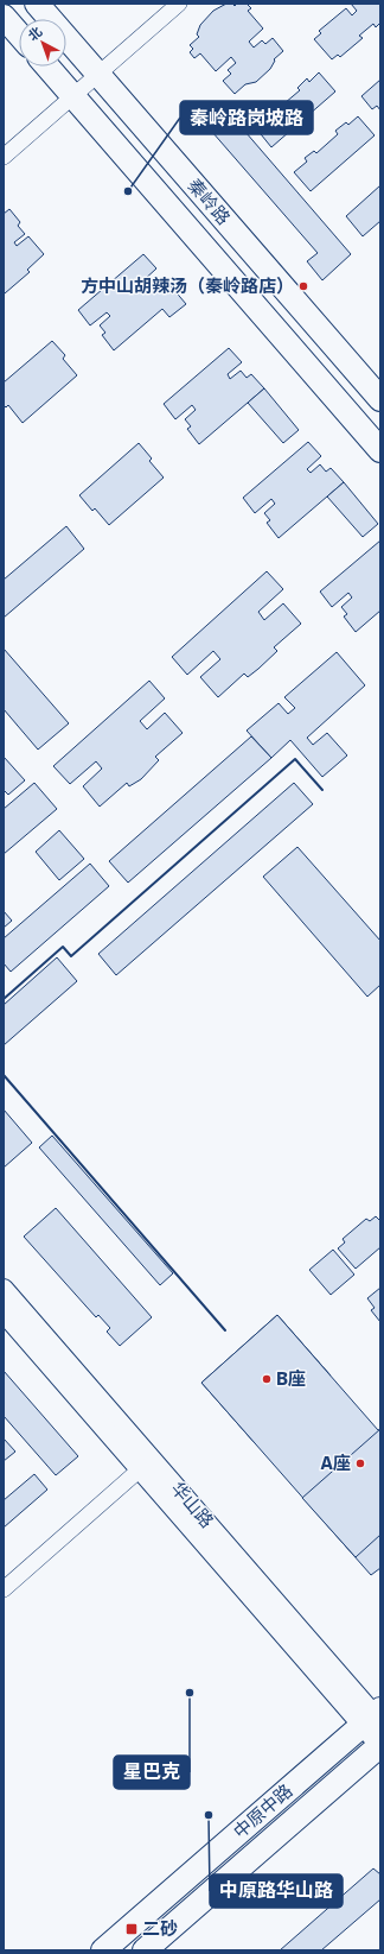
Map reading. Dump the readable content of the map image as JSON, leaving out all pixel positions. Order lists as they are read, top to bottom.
{
  "streets": {
    "main road": ["秦岭路", "中原中路"],
    "street": ["华山路"]
  },
  "crossings": [
    ["华山路", "中原中路"]
  ],
  "places": {
    "other": [
      "秦岭路岗坡路",
      "方中山胡辣汤（秦岭路店）",
      "B座",
      "A座",
      "星巴克",
      "中原路华山路"
    ],
    "transit": ["二砂"]
  },
  "north": "top left"
}
